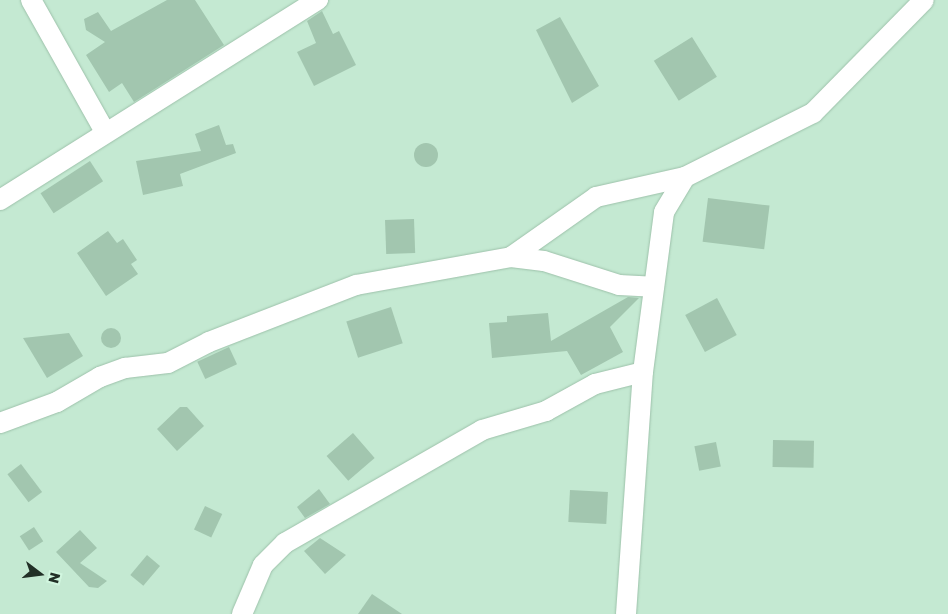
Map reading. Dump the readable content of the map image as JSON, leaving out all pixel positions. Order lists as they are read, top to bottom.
{
  "north": "right"
}
